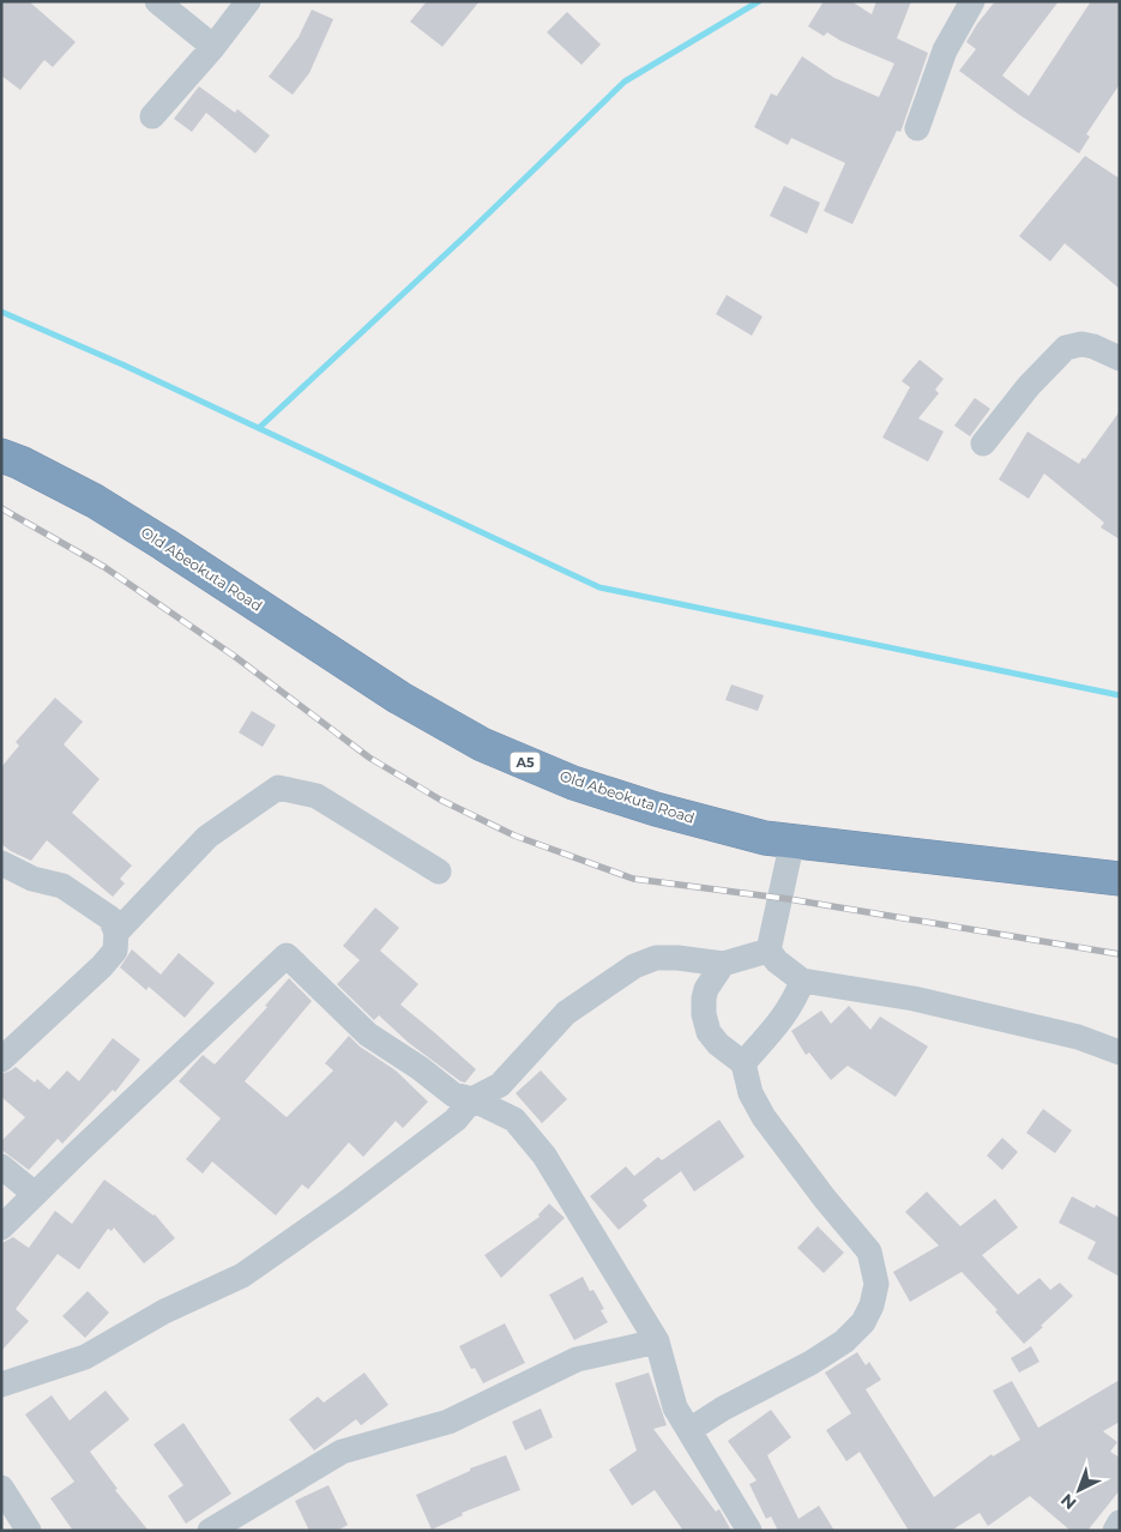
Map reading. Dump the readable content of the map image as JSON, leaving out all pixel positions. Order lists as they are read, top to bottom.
{
  "streets": {
    "highway": ["Old Abeokuta Road", "A5"]
  },
  "north": "bottom left"
}
